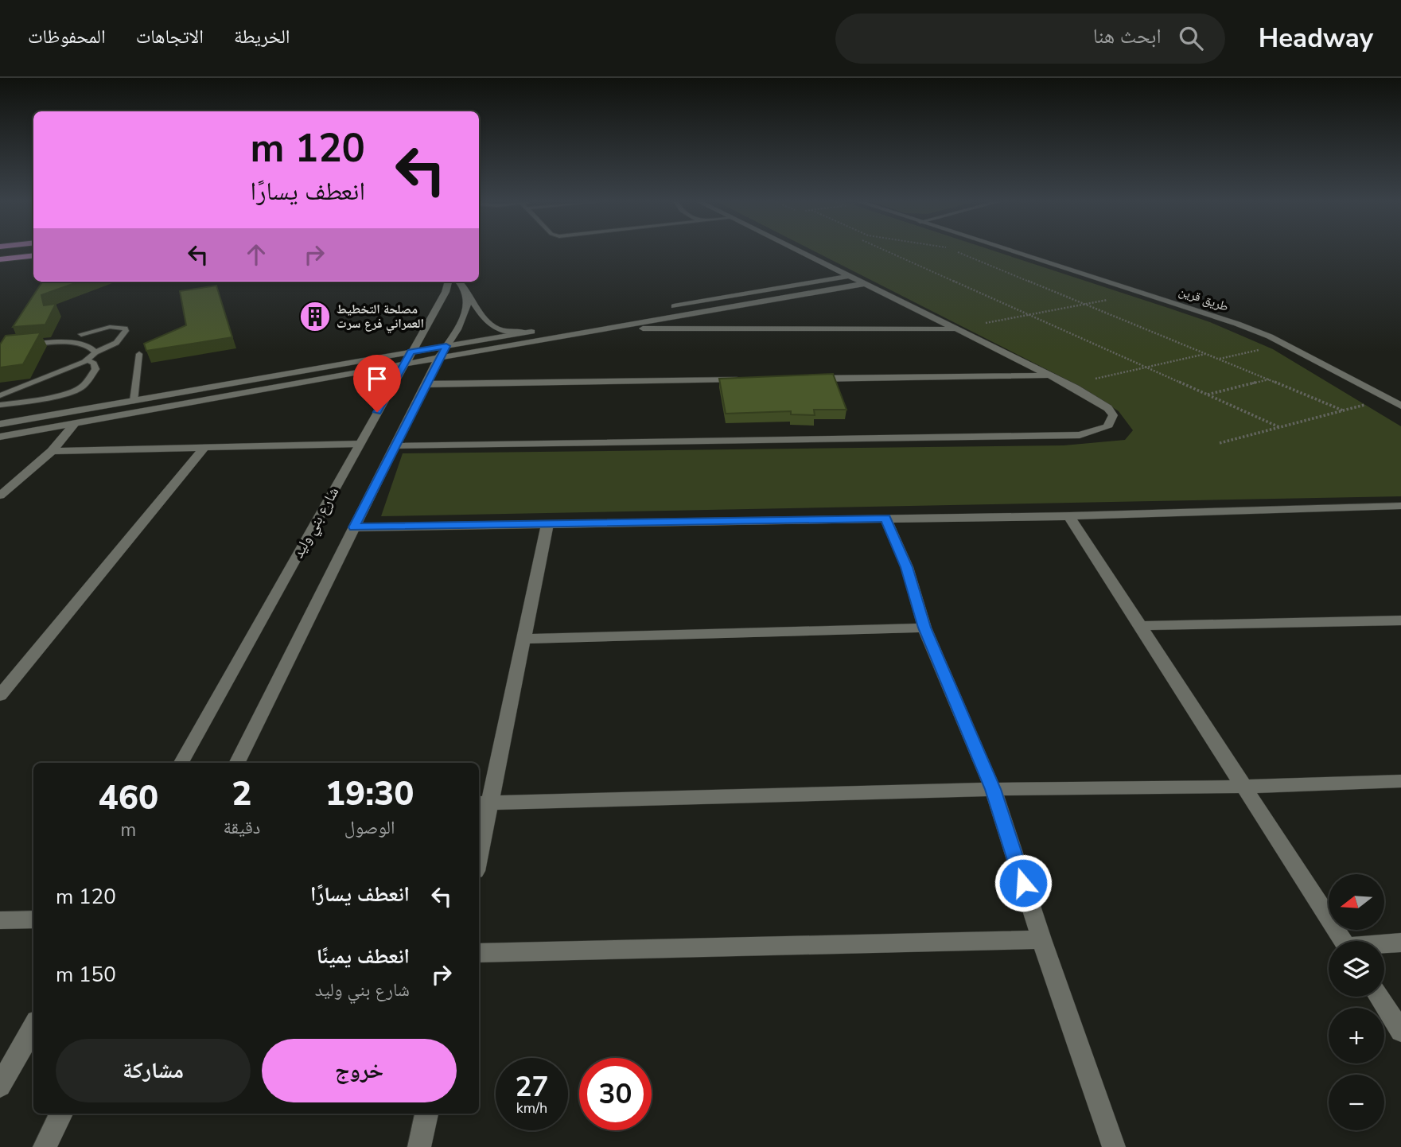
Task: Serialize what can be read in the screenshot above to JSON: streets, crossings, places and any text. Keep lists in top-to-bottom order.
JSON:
{
  "streets": {
    "street": ["طريق قرين", "شارع بني وليد"]
  },
  "places": {
    "building": ["مصلحة التخطيط العمراني فرع سرت"]
  },
  "north": "left",
  "page": {
    "header": "Headway",
    "search": "ابحث هنا",
    "nav": ["الخريطة", "الاتجاهات", "المحفوظات"],
    "turn": ["120 m", "انعطف يسارًا"],
    "eta": [
      "19:30",
      "الوصول",
      "2",
      "دقيقة",
      "460",
      "m"
    ],
    "list": [
      {
        "name": "انعطف يسارًا",
        "value": "120 m"
      },
      {
        "name": "انعطف يمينًا",
        "note": "شارع بني وليد",
        "value": "150 m"
      }
    ],
    "map_buttons": ["+", "−"],
    "buttons": ["خروج", "مشاركة"],
    "speed": "27 km/h",
    "limit": "30"
  }
}
